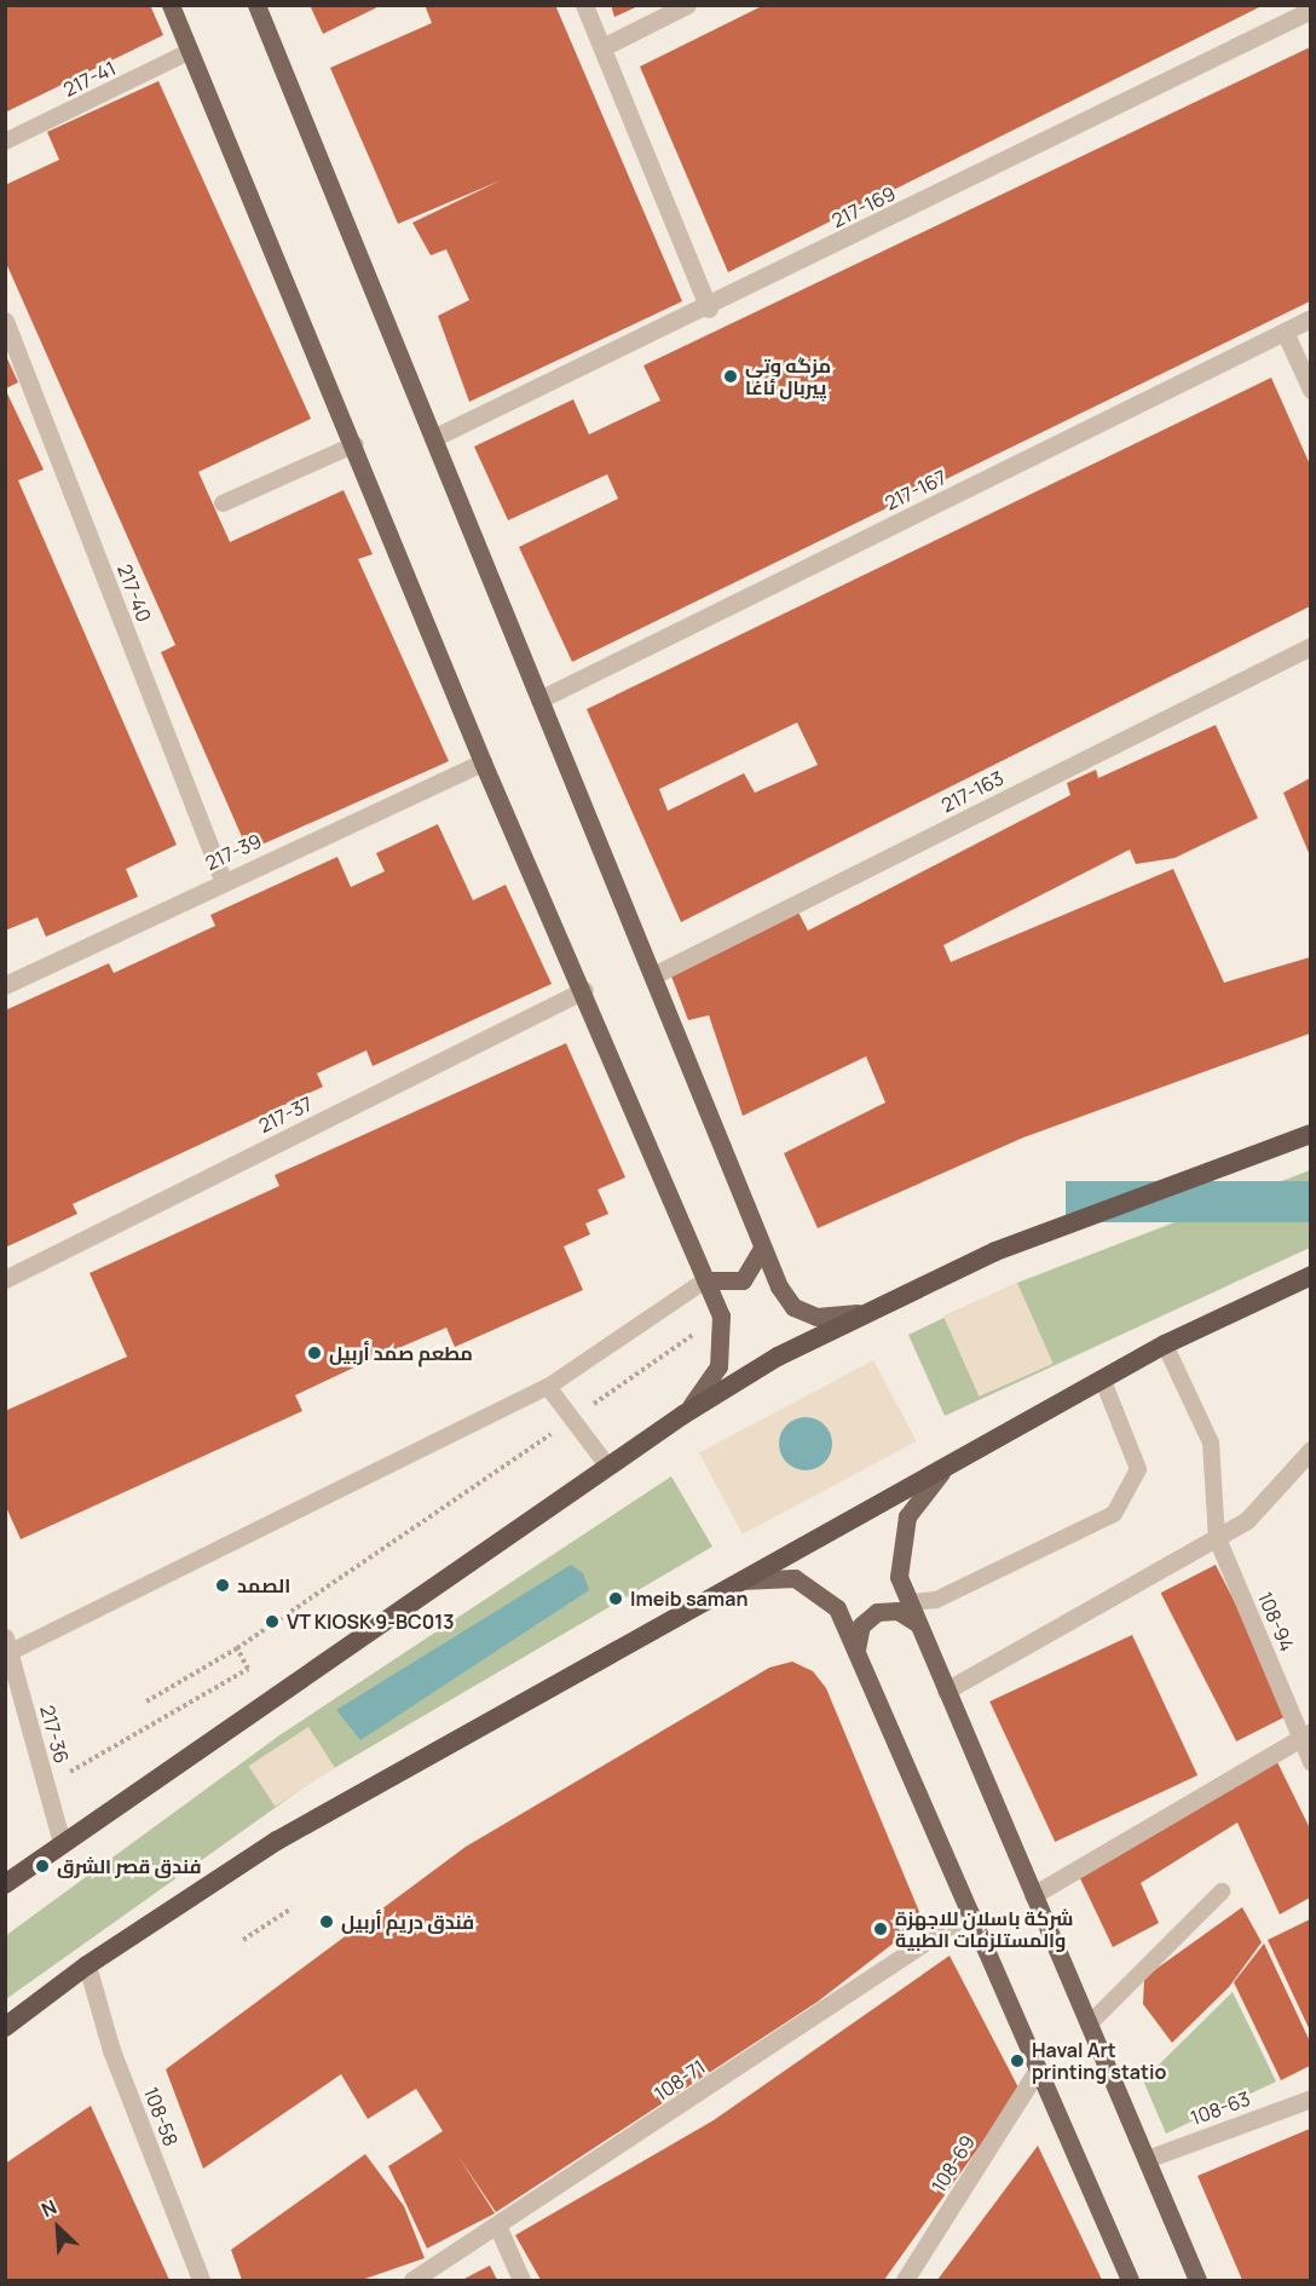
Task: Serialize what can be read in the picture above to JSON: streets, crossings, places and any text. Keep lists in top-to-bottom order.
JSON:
{
  "streets": {
    "street": [
      "217-169",
      "217-167",
      "217-40",
      "217-163",
      "217-39",
      "217-37",
      "108-94",
      "217-36",
      "108-71",
      "108-63",
      "108-58",
      "108-69"
    ],
    "lane": ["217-41"]
  },
  "crossings": [
    ["217-40", "217-39"]
  ],
  "places": [
    "مزگه وتى پيربال ئاغا",
    "مطعم صمد أربيل",
    "الصمد",
    "Imeib saman",
    "VT KIOSK 9-BC013",
    "فندق قصر الشرق",
    "فندق دريم أربيل",
    "شركة باسلان للاجهزة والمستلزمات الطبية",
    "Haval Art printing statio"
  ],
  "north": "top left"
}
